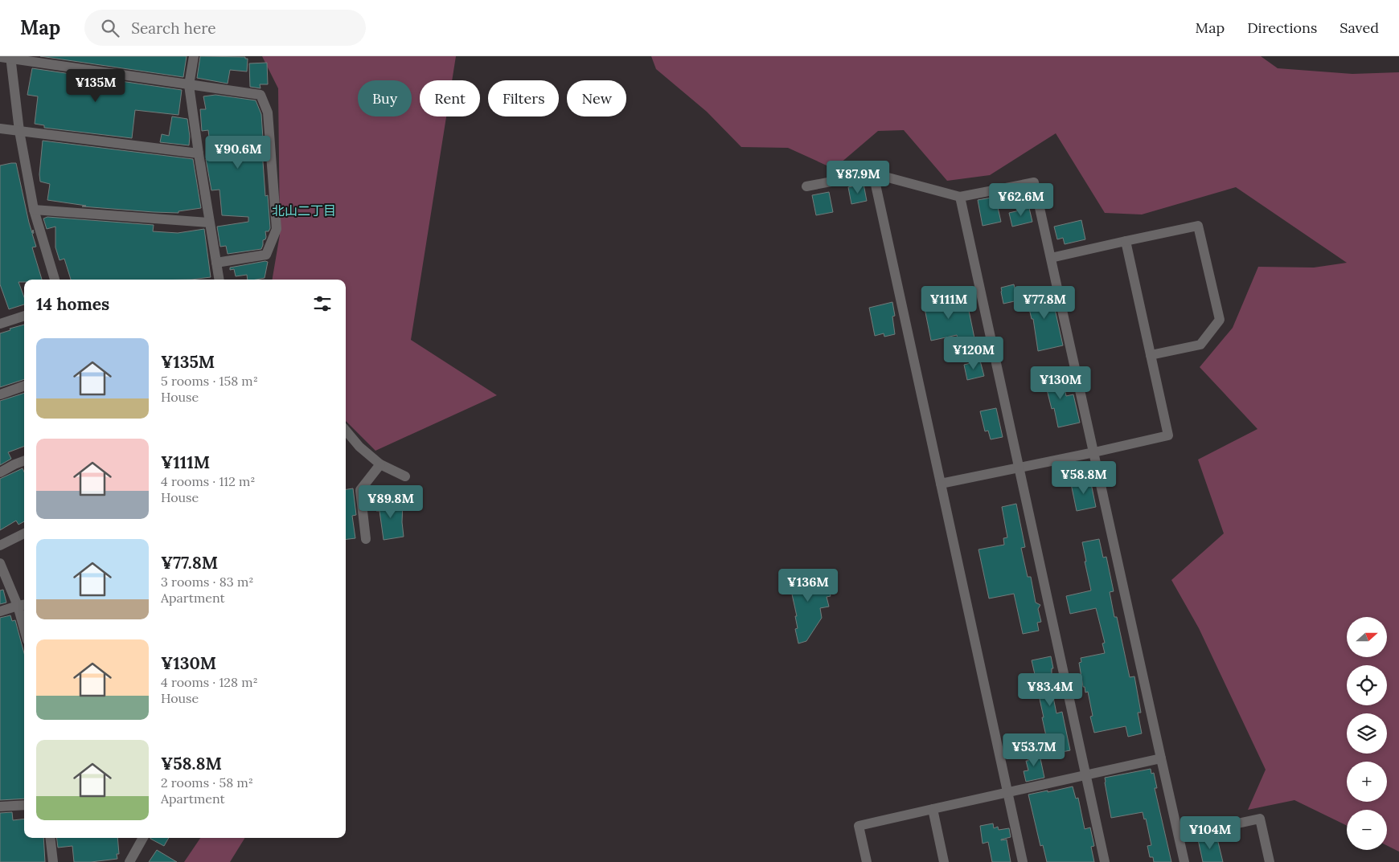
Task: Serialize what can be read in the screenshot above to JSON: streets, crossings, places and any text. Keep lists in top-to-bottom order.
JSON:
{
  "districts": ["北山二丁目"],
  "north": "right",
  "page": {
    "header": "Map",
    "search": "Search here",
    "nav": ["Map", "Directions", "Saved"],
    "price": [
      "¥135M",
      "¥90.6M",
      "¥87.9M",
      "¥62.6M",
      "¥111M",
      "¥77.8M",
      "¥120M",
      "¥130M",
      "¥58.8M",
      "¥89.8M",
      "¥136M",
      "¥83.4M",
      "¥53.7M",
      "¥104M"
    ],
    "chip": [
      "Buy",
      "Rent",
      "Filters",
      "New"
    ],
    "heading": "14 homes",
    "list": [
      {
        "name": "¥135M",
        "note": "5 rooms · 158 m² · House"
      },
      {
        "name": "¥111M",
        "note": "4 rooms · 112 m² · House"
      },
      {
        "name": "¥77.8M",
        "note": "3 rooms · 83 m² · Apartment"
      },
      {
        "name": "¥130M",
        "note": "4 rooms · 128 m² · House"
      },
      {
        "name": "¥58.8M",
        "note": "2 rooms · 58 m² · Apartment"
      }
    ],
    "map_buttons": ["+", "−"]
  }
}
